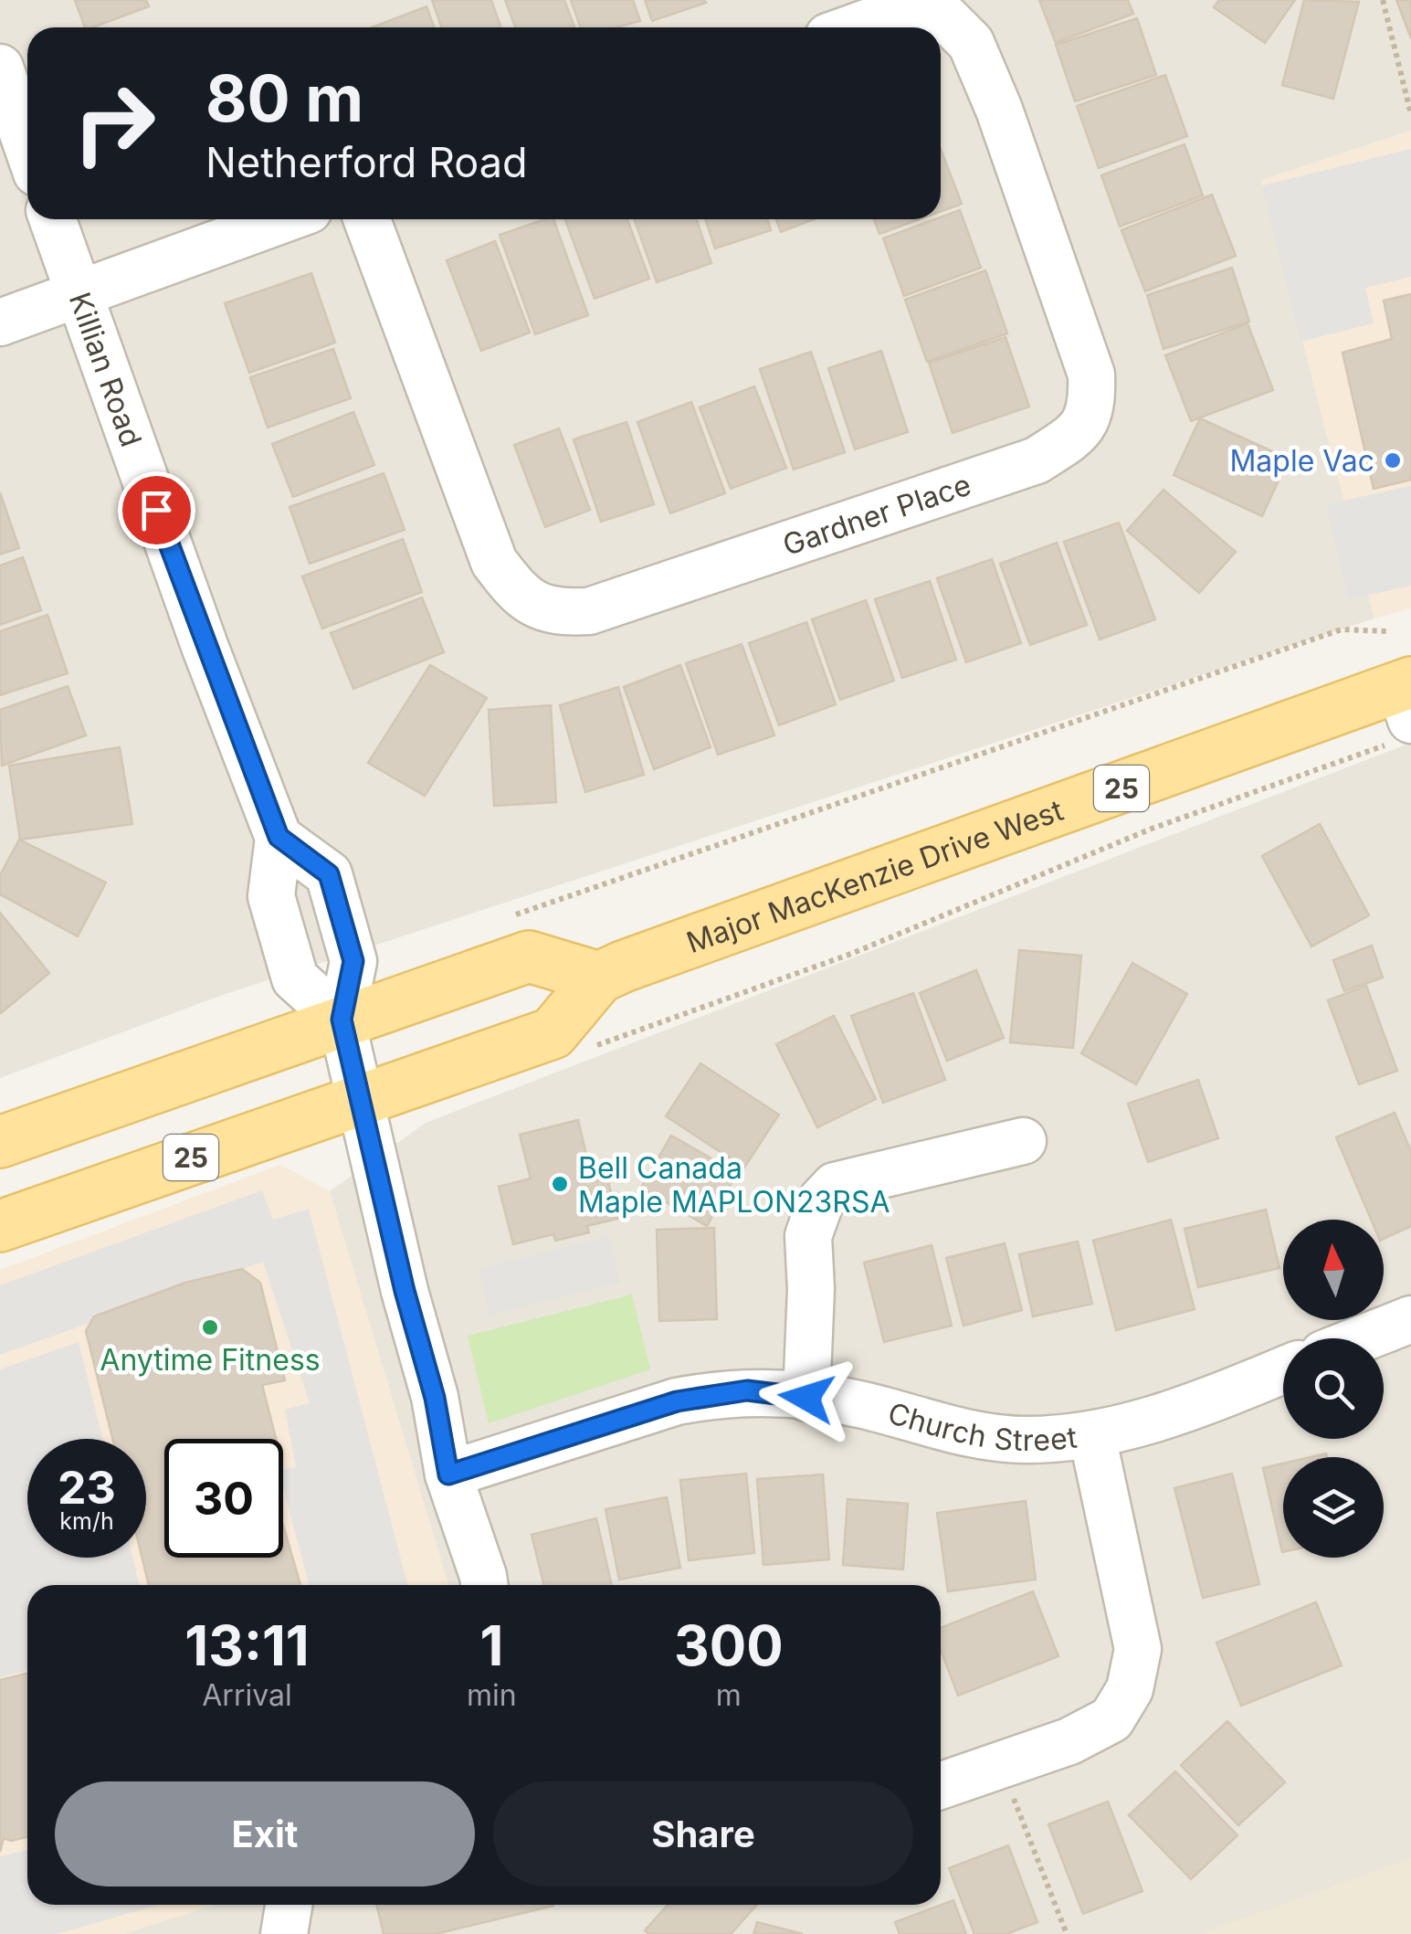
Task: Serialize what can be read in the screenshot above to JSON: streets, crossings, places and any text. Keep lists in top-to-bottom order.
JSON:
{
  "streets": {
    "main road": ["25", "Major MacKenzie Drive West"],
    "street": ["Killian Road", "Gardner Place", "Church Street"]
  },
  "crossings": [
    ["25", "Major MacKenzie Drive West"]
  ],
  "places": ["Maple Vac", "Bell Canada Maple MAPLON23RSA", "Anytime Fitness"],
  "north": "top",
  "page": {
    "turn": ["80 m", "Netherford Road"],
    "speed": "23 km/h",
    "limit": "30",
    "eta": [
      "13:11",
      "Arrival",
      "1",
      "min",
      "300",
      "m"
    ],
    "buttons": ["Exit", "Share"]
  }
}
